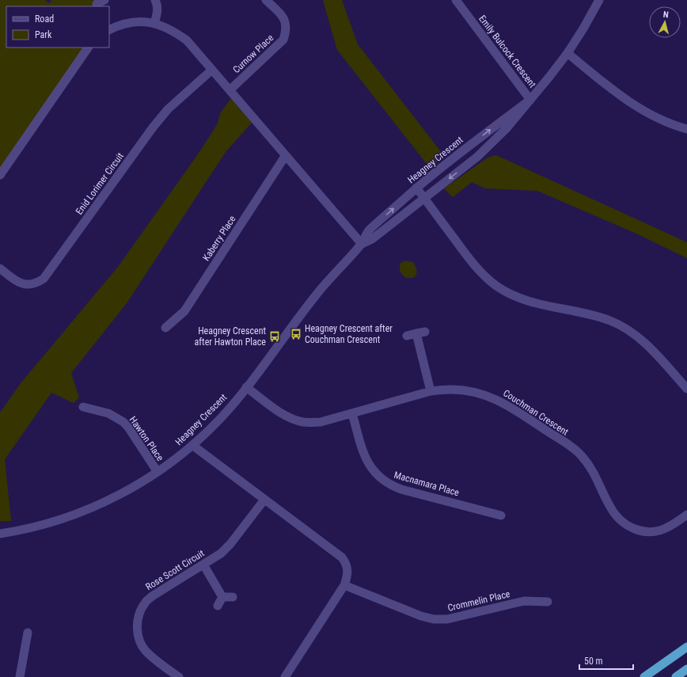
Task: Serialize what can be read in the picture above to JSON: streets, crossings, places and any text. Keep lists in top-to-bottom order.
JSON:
{
  "streets": {
    "street": [
      "Emily Bulcock Crescent",
      "Curnow Place",
      "Heagney Crescent",
      "Enid Lorimer Circuit",
      "Kaberry Place",
      "Couchman Crescent",
      "Hawton Place",
      "Macnamara Place",
      "Rose Scott Circuit",
      "Crommelin Place"
    ]
  },
  "crossings": [
    ["Emily Bulcock Crescent", "Heagney Crescent"],
    ["Heagney Crescent", "Couchman Crescent"],
    ["Heagney Crescent", "Hawton Place"],
    ["Couchman Crescent", "Macnamara Place"]
  ],
  "places": {
    "bus stop": ["Heagney Crescent after Couchman Crescent", "Heagney Crescent after Hawton Place"]
  },
  "legend": ["Road", "Park"],
  "scale_bar": "50 m",
  "north": "top"
}
